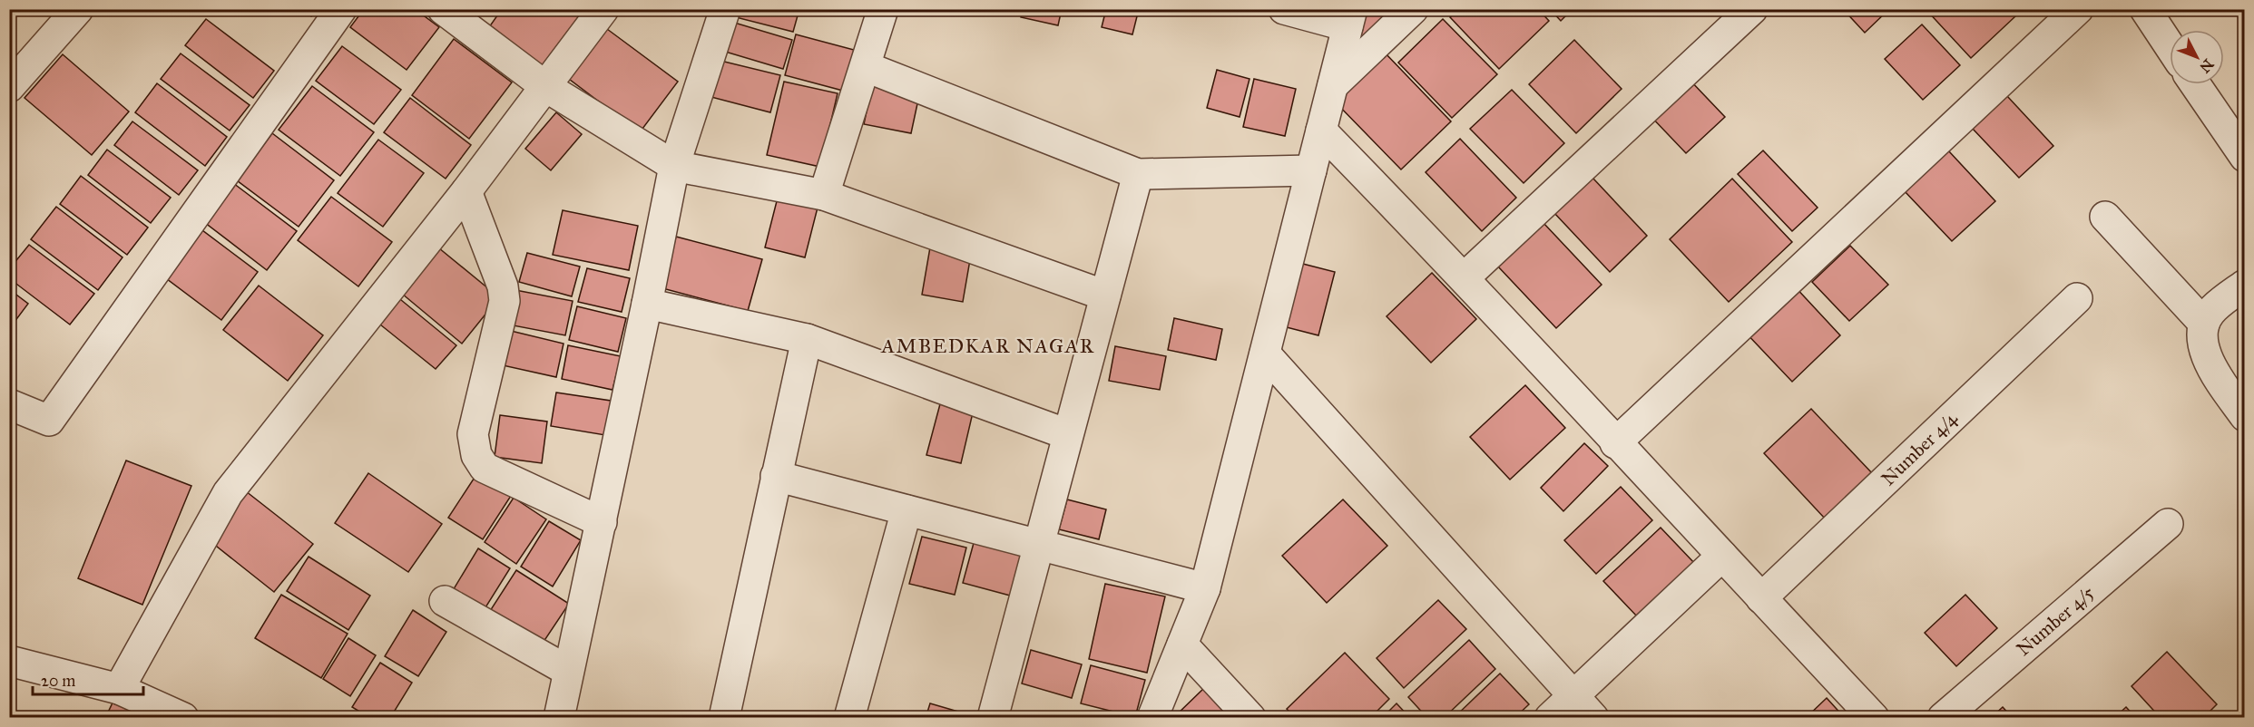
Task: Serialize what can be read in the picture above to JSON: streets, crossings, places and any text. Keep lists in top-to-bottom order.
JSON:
{
  "streets": {
    "street": ["Number 4/4", "Number 4/5"]
  },
  "districts": ["AMBEDKAR NAGAR"],
  "scale_bar": "20 m",
  "north": "bottom right"
}
